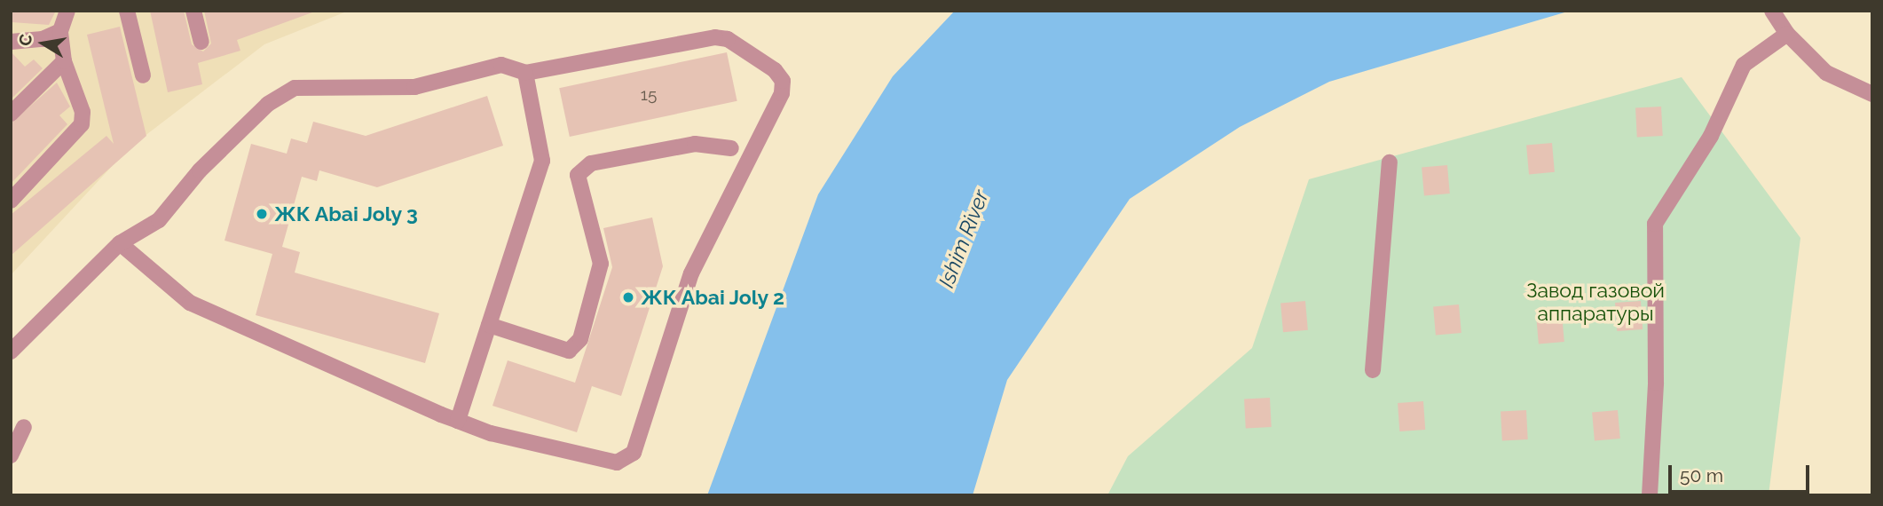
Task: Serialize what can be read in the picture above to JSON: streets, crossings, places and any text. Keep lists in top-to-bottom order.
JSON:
{
  "water": ["Ishim River"],
  "parks": ["Завод газовой аппаратуры"],
  "places": ["ЖК Abai Joly 3", "ЖК Abai Joly 2"],
  "house_numbers": ["15"],
  "scale_bar": "50 m",
  "north": "left"
}
